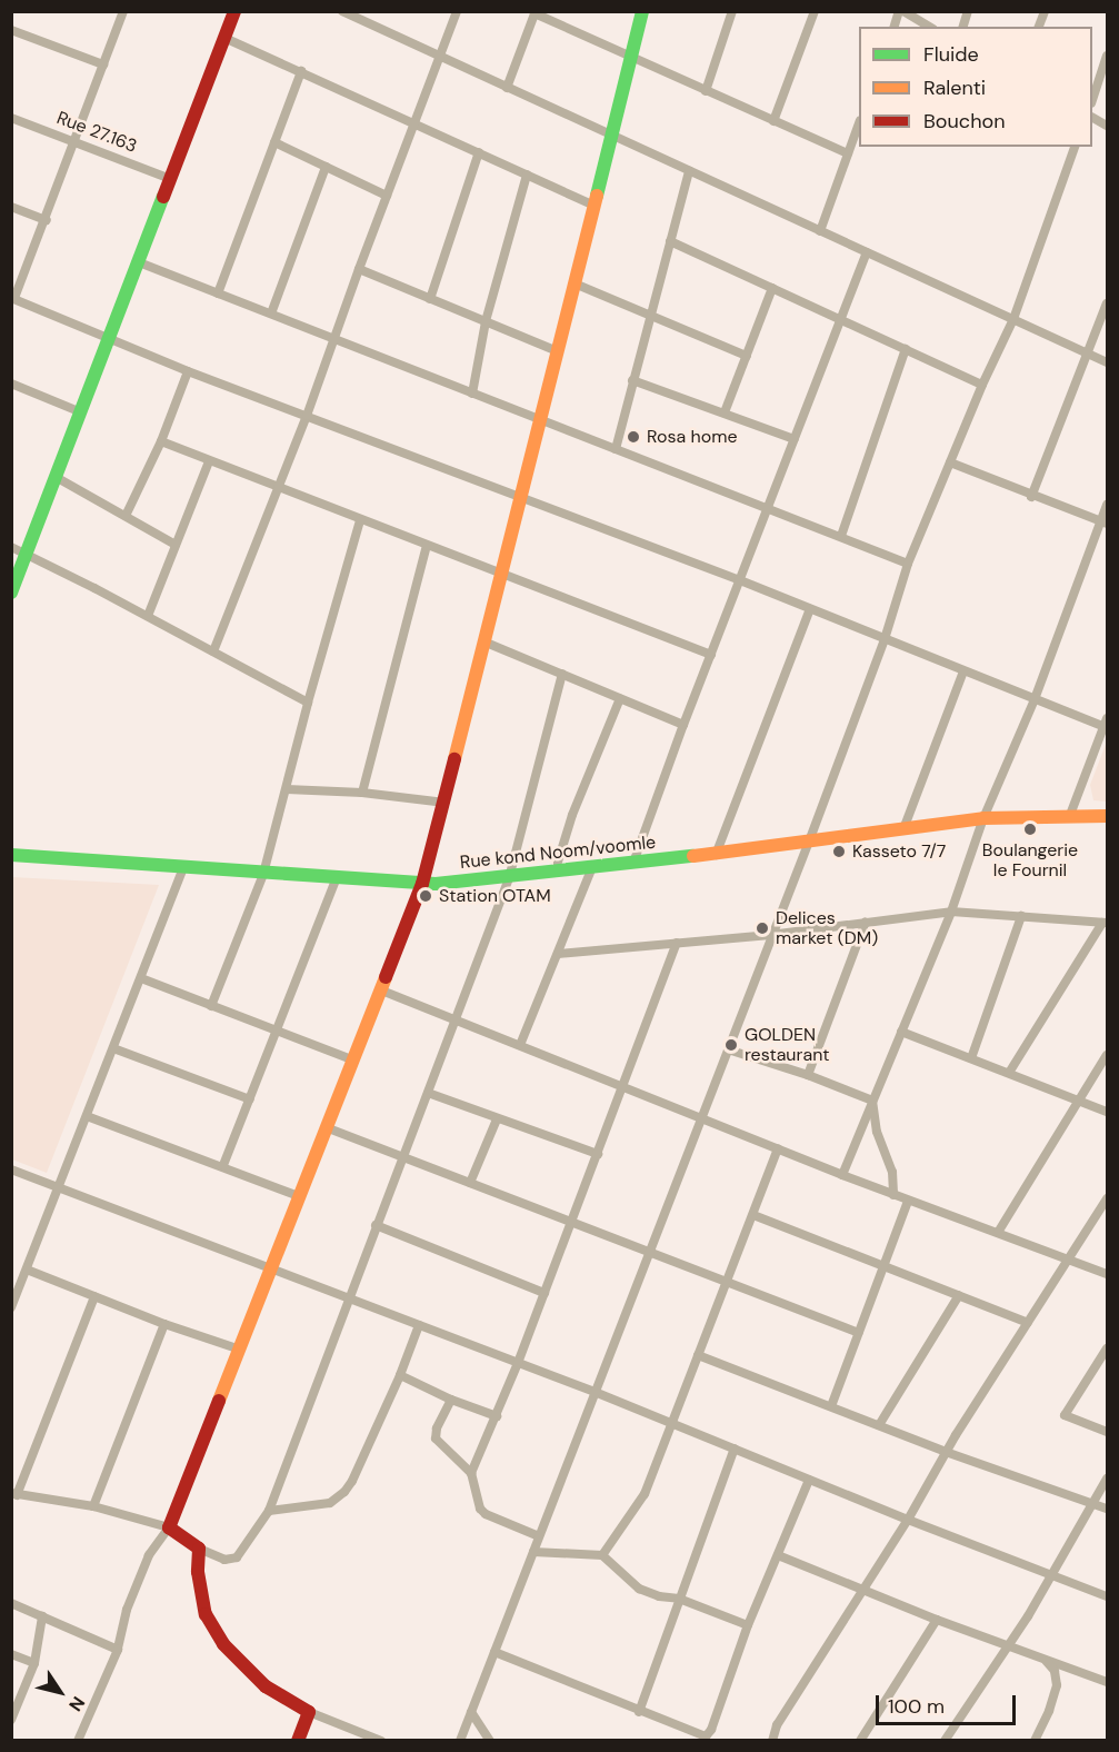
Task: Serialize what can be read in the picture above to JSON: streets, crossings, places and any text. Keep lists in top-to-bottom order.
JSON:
{
  "streets": {
    "street": ["Rue 27.163", "Rue kond Noom/voomle"]
  },
  "places": [
    "Rosa home",
    "Boulangerie le Fournil",
    "Kasseto 7/7",
    "Station OTAM",
    "Delices market (DM)",
    "GOLDEN restaurant"
  ],
  "legend": ["Fluide", "Ralenti", "Bouchon"],
  "scale_bar": "100 m",
  "north": "bottom right"
}
